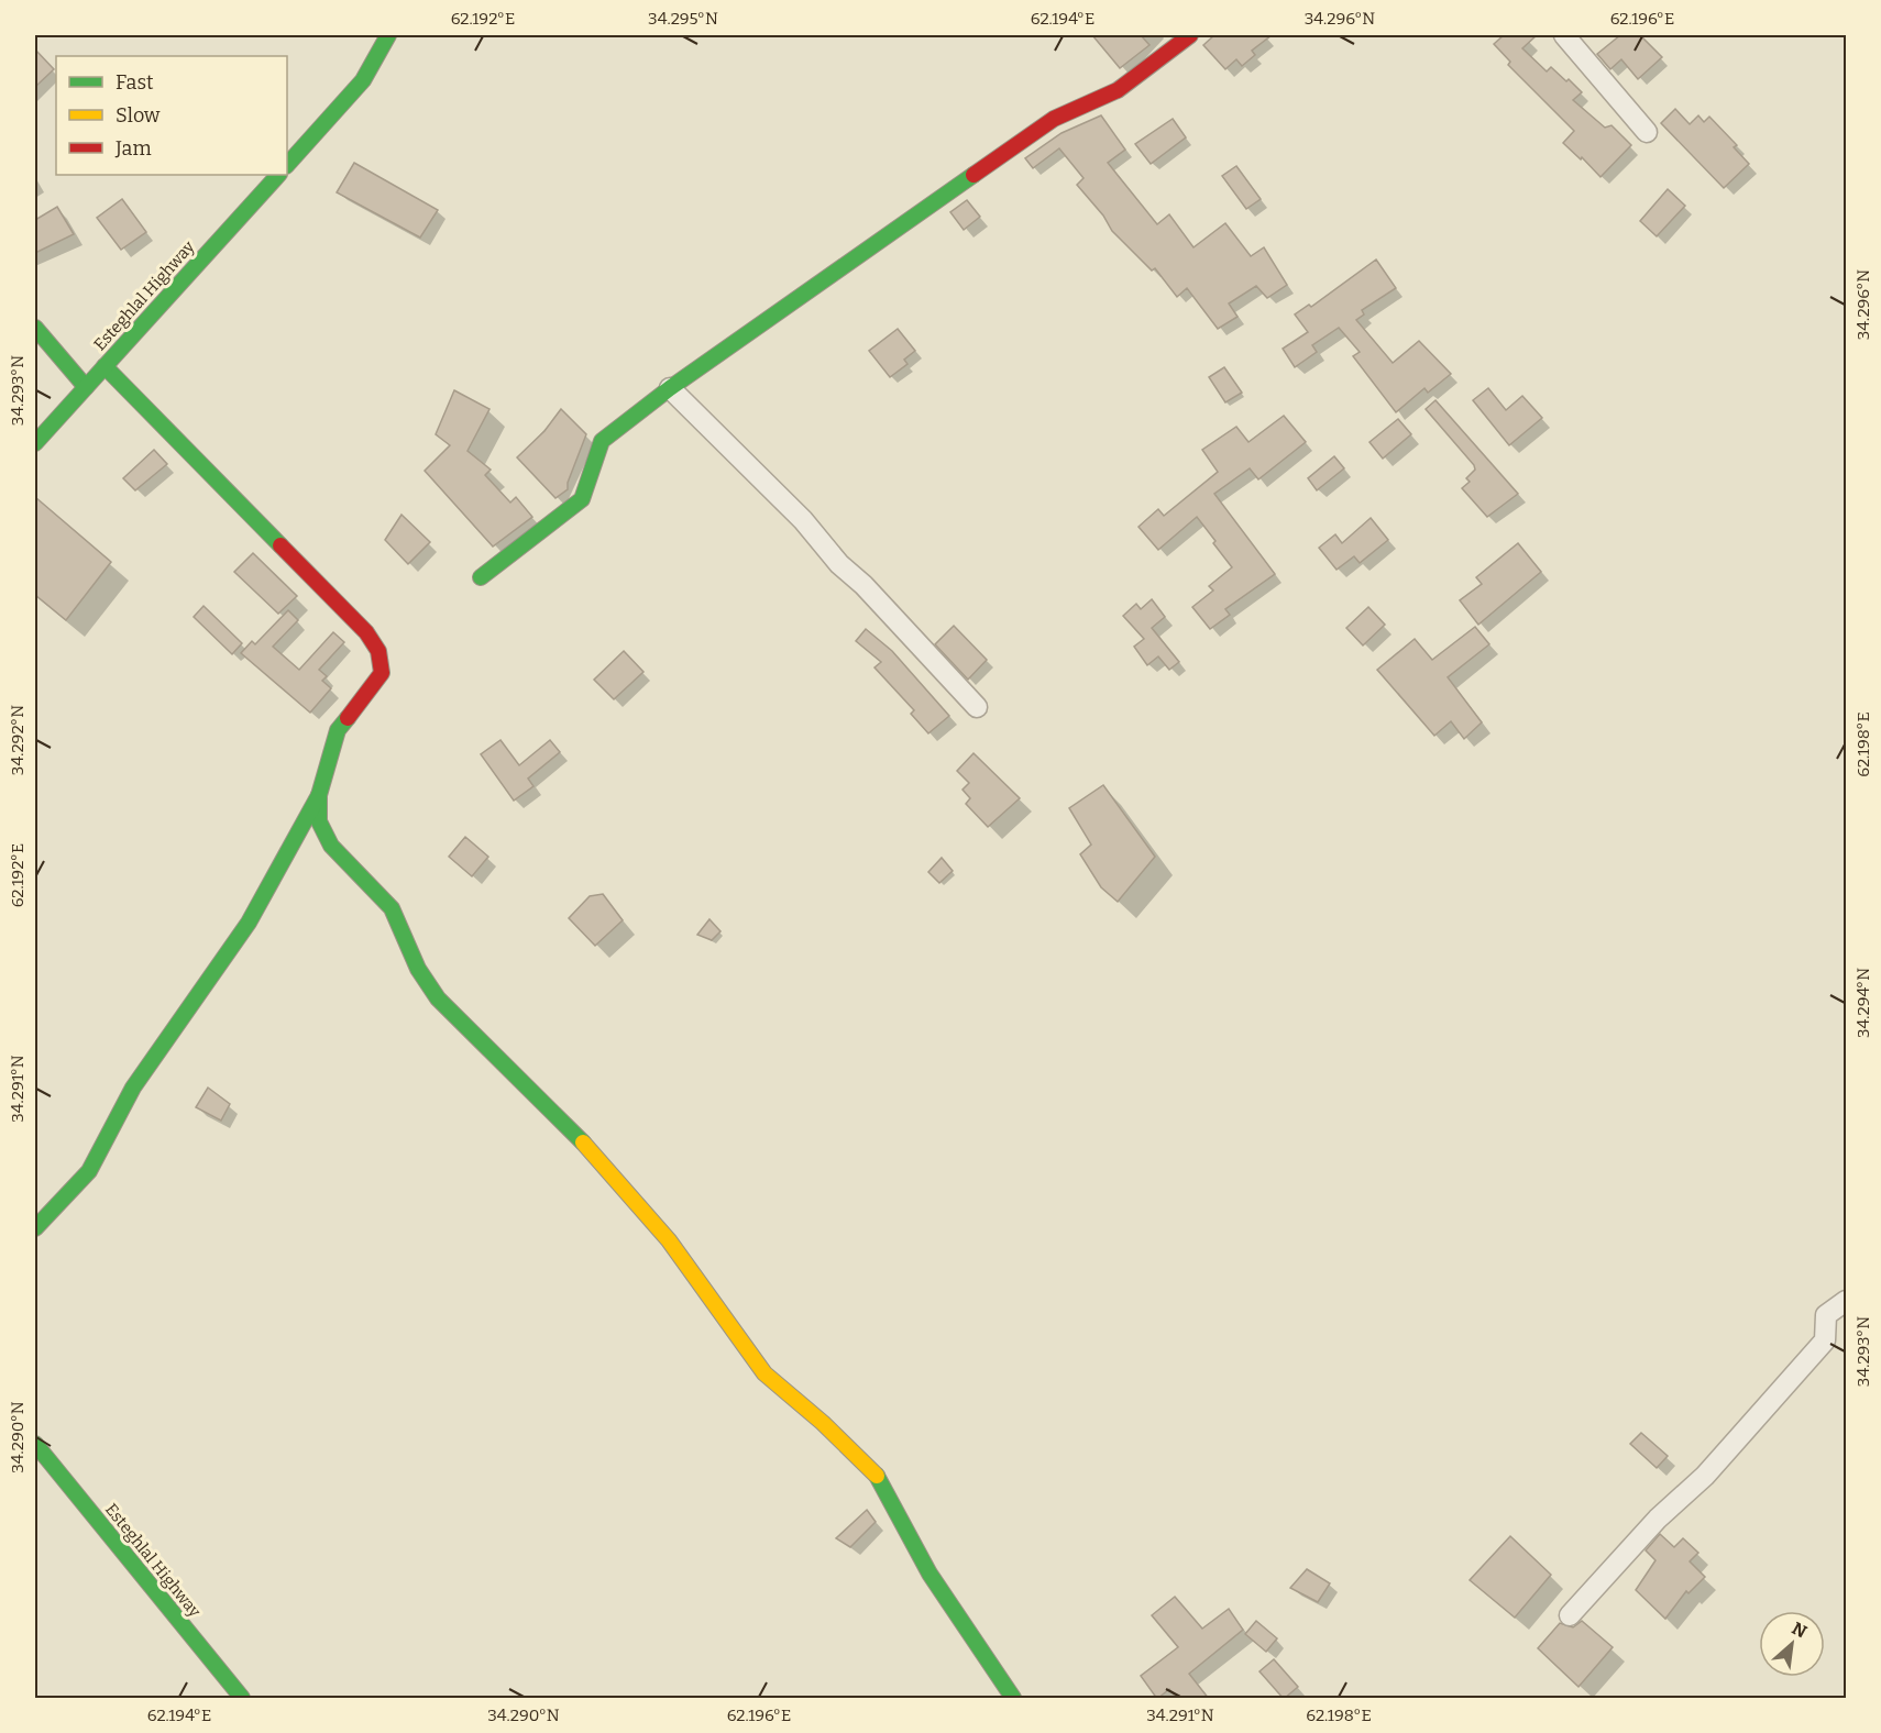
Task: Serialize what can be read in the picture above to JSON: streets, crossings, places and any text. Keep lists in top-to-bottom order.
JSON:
{
  "streets": {
    "main road": ["Esteghlal Highway"]
  },
  "legend": ["Fast", "Slow", "Jam"],
  "north": "top right",
  "coordinates": [
    "62.192°E",
    "34.295°N",
    "62.194°E",
    "34.296°N",
    "62.196°E",
    "34.293°N",
    "34.292°N",
    "62.198°E",
    "34.294°N",
    "34.291°N",
    "34.290°N"
  ]
}
